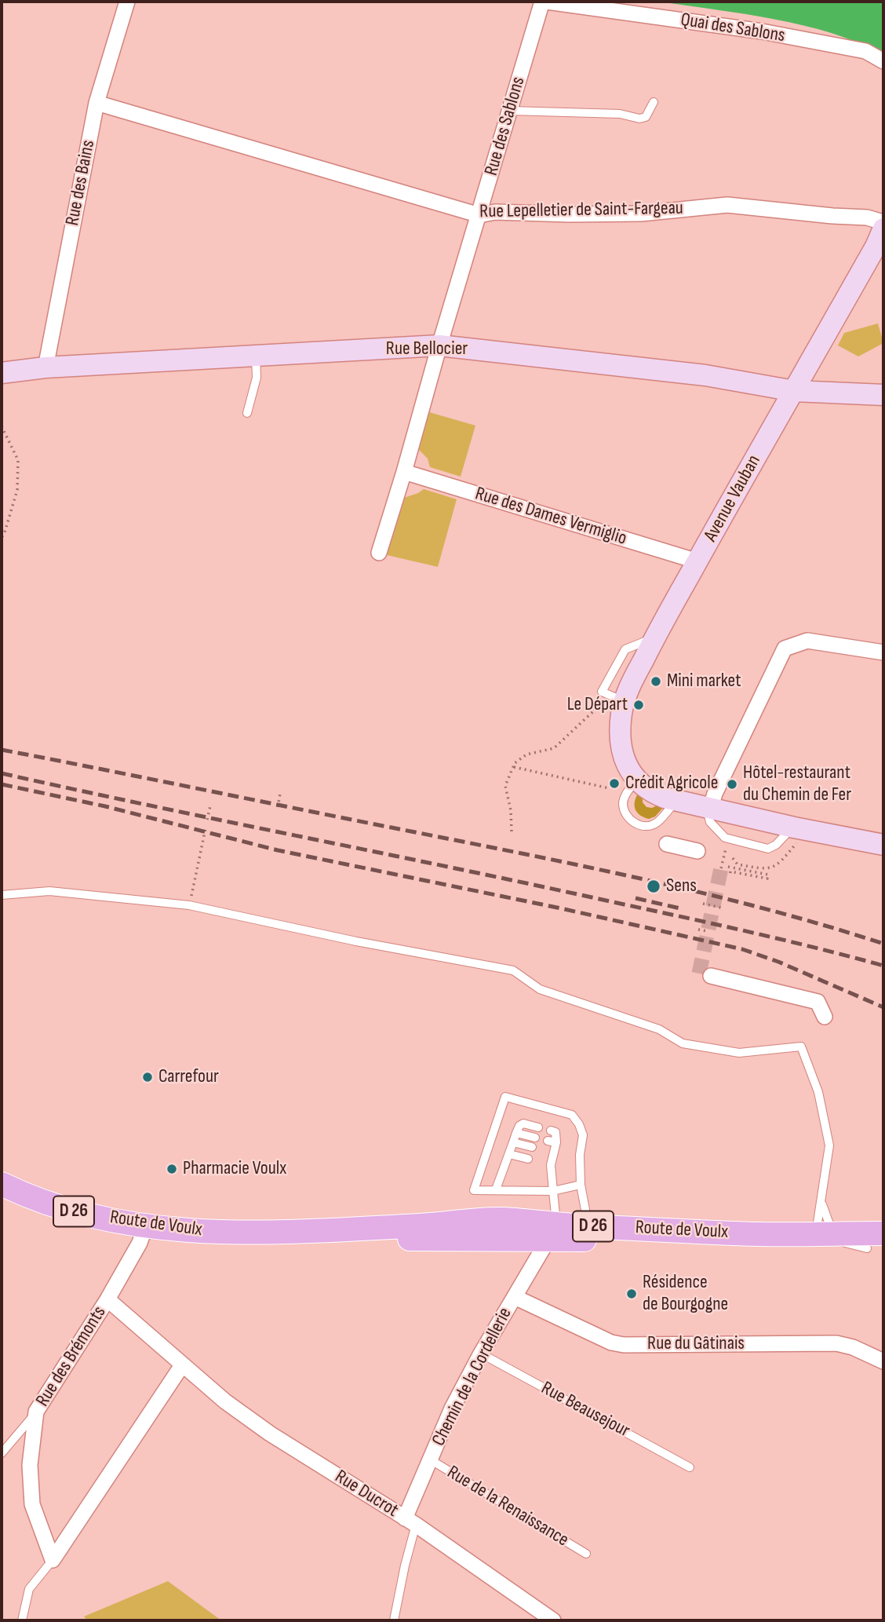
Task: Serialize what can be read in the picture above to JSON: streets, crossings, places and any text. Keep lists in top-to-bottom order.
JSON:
{
  "streets": {
    "main road": ["D 26", "Route de Voulx"],
    "street": [
      "Quai des Sablons",
      "Rue des Sablons",
      "Rue des Bains",
      "Rue Lepelletier de Saint-Fargeau",
      "Rue Bellocier",
      "Avenue Vauban",
      "Rue des Dames Vermiglio",
      "Rue du Gâtinais",
      "Rue des Brémonts",
      "Chemin de la Cordellerie",
      "Rue Ducrot"
    ],
    "lane": ["Rue Beausejour", "Rue de la Renaissance"]
  },
  "crossings": [
    ["Rue des Sablons", "Rue Lepelletier de Saint-Fargeau"],
    ["Rue des Sablons", "Rue Bellocier"],
    ["Rue des Bains", "Rue Lepelletier de Saint-Fargeau"],
    ["Rue des Bains", "Rue Bellocier"],
    ["Rue Lepelletier de Saint-Fargeau", "Avenue Vauban"],
    ["Rue Bellocier", "Avenue Vauban"],
    ["Avenue Vauban", "Rue des Dames Vermiglio"],
    ["Route de Voulx", "Rue des Brémonts"],
    ["Route de Voulx", "Chemin de la Cordellerie"],
    ["Rue du Gâtinais", "Chemin de la Cordellerie"],
    ["Rue des Brémonts", "Rue Ducrot"],
    ["Chemin de la Cordellerie", "Rue Beausejour"],
    ["Chemin de la Cordellerie", "Rue Ducrot"],
    ["Chemin de la Cordellerie", "Rue de la Renaissance"]
  ],
  "places": [
    "Mini market",
    "Le Départ",
    "Crédit Agricole",
    "Hôtel-restaurant du Chemin de Fer",
    "Sens",
    "Carrefour",
    "Pharmacie Voulx",
    "Résidence de Bourgogne"
  ]
}
